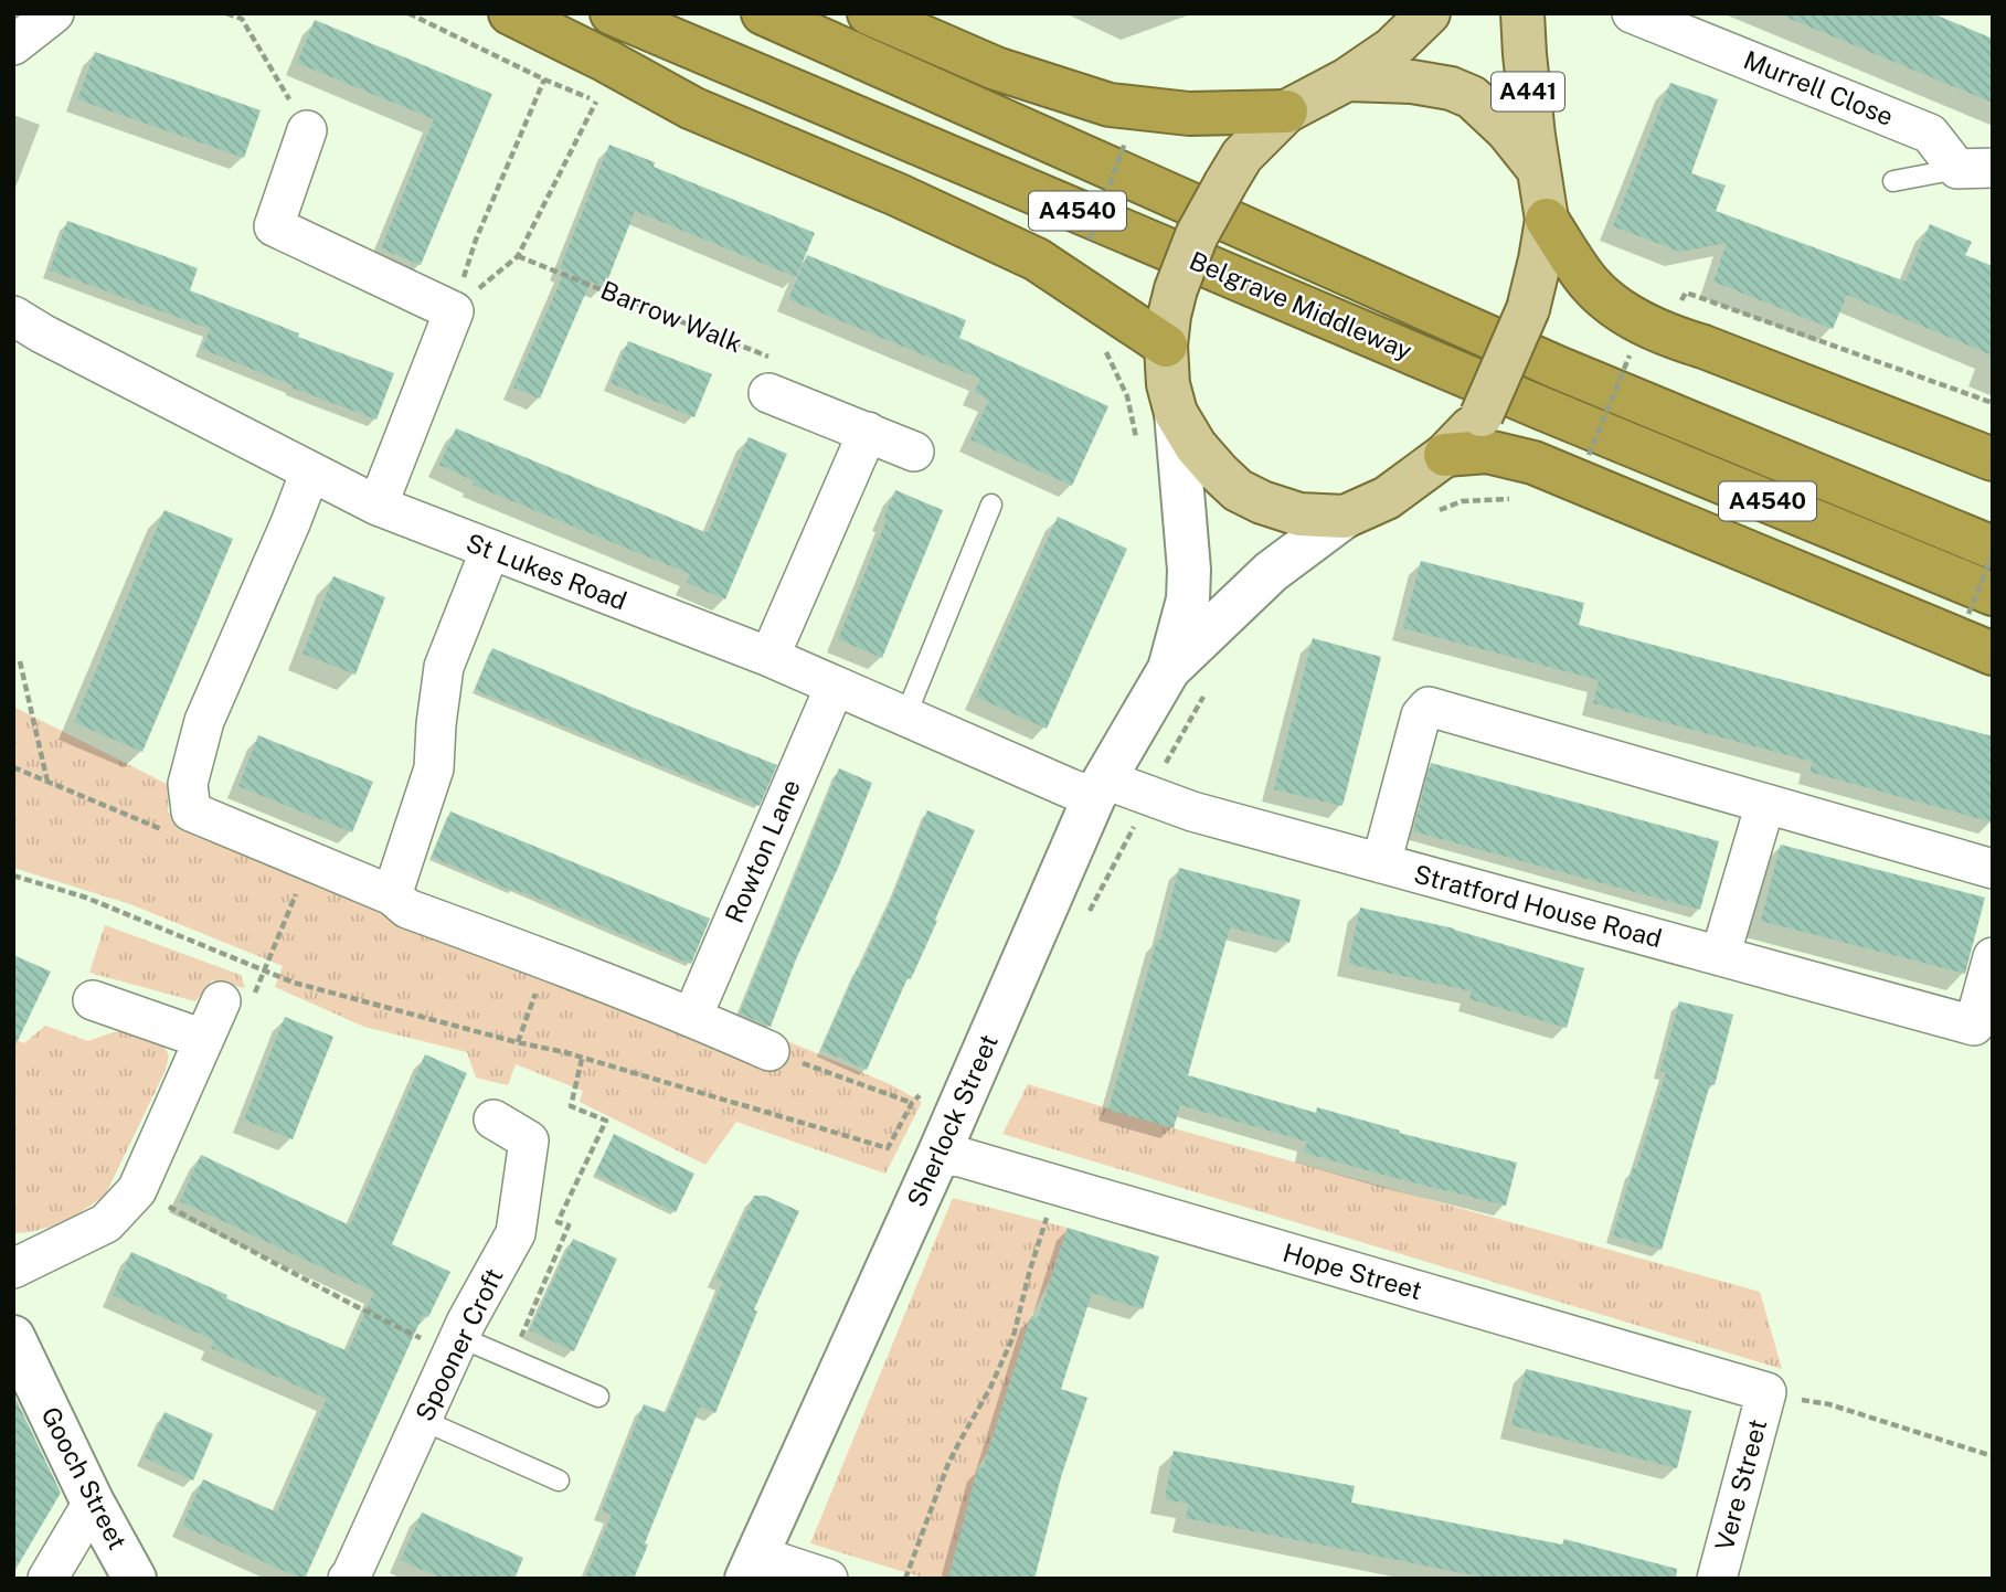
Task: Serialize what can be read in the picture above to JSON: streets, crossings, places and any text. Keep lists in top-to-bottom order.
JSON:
{
  "streets": {
    "highway": ["A4540", "Belgrave Middleway"],
    "main road": ["A441"],
    "street": [
      "Murrell Close",
      "St Lukes Road",
      "Rowton Lane",
      "Stratford House Road",
      "Sherlock Street",
      "Hope Street",
      "Spooner Croft",
      "Gooch Street",
      "Vere Street"
    ],
    "path": ["Barrow Walk"]
  },
  "crossings": [
    ["St Lukes Road", "Rowton Lane"],
    ["St Lukes Road", "Stratford House Road"],
    ["St Lukes Road", "Sherlock Street"],
    ["Stratford House Road", "Sherlock Street"],
    ["Sherlock Street", "Hope Street"],
    ["Hope Street", "Vere Street"]
  ]
}
